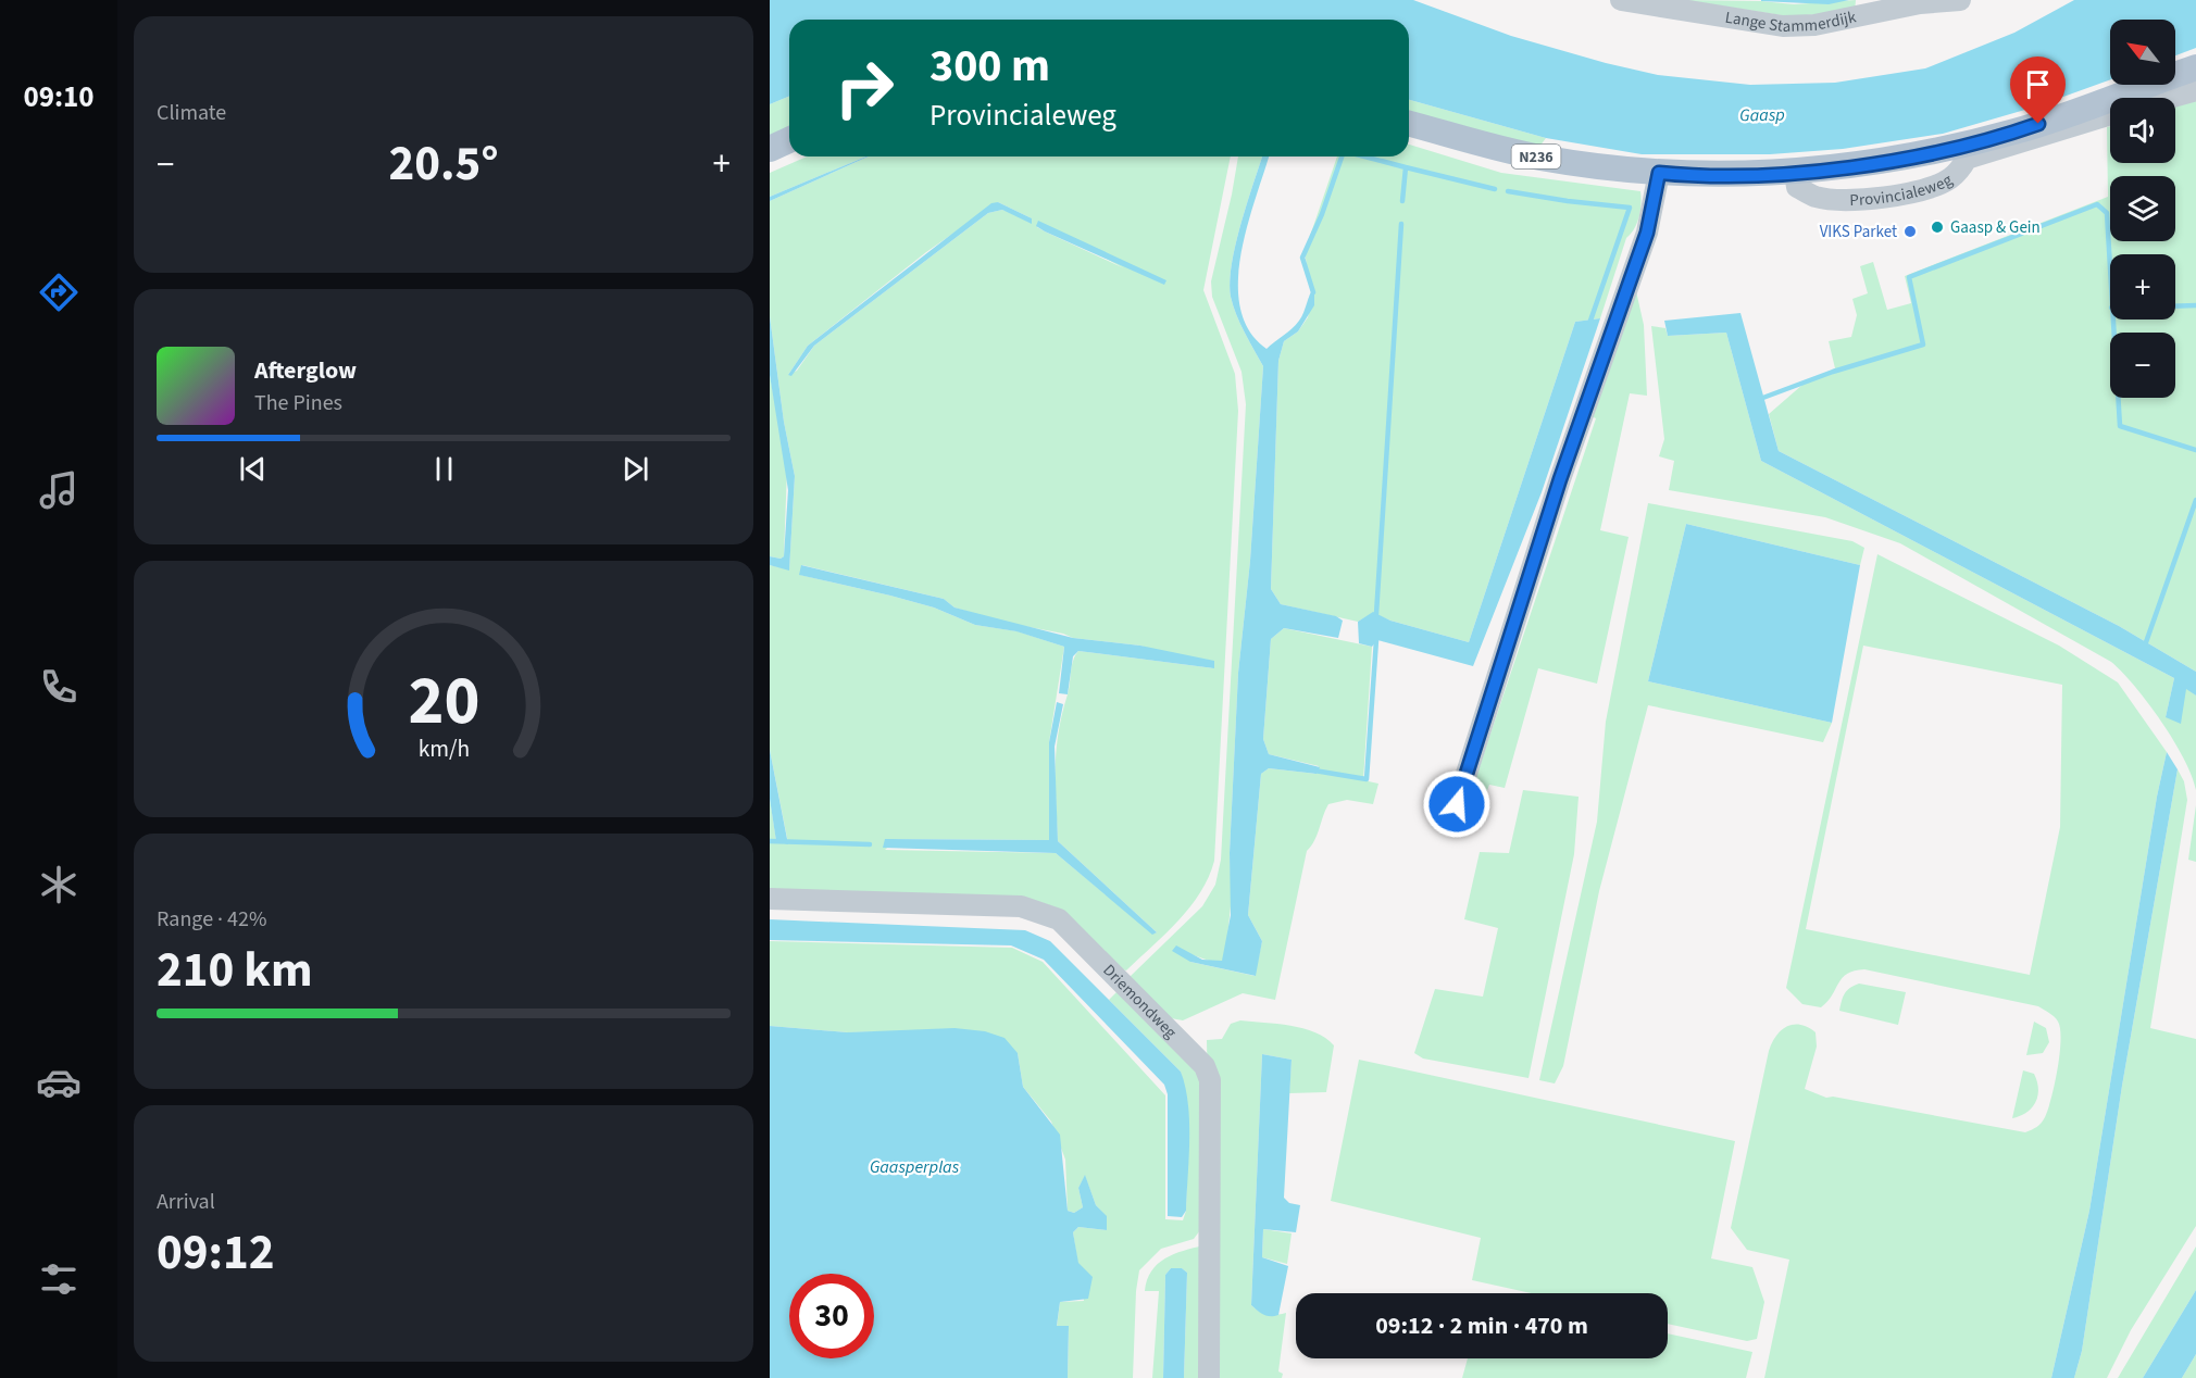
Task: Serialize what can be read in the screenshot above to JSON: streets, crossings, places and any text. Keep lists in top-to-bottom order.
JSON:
{
  "streets": {
    "main road": ["N236", "Provincialeweg"],
    "street": ["Lange Stammerdijk", "Driemondweg"]
  },
  "water": ["Gaasp", "Gaasperplas"],
  "places": ["Gaasp & Gein", "VIKS Parket"],
  "north": "top left",
  "page": {
    "tabs": "09:10",
    "tile": [
      "Climate",
      ["Range · 42%", "210 km"],
      ["Arrival", "09:12"]
    ],
    "map_buttons": ["+", "−"],
    "turn": ["300 m", "Provincialeweg"],
    "heat": ["−", "20.5°", "+"],
    "song": ["Afterglow", "The Pines"],
    "limit": "30",
    "trip": "09:12 · 2 min · 470 m",
    "gauge": ["20", "km/h"]
  }
}
